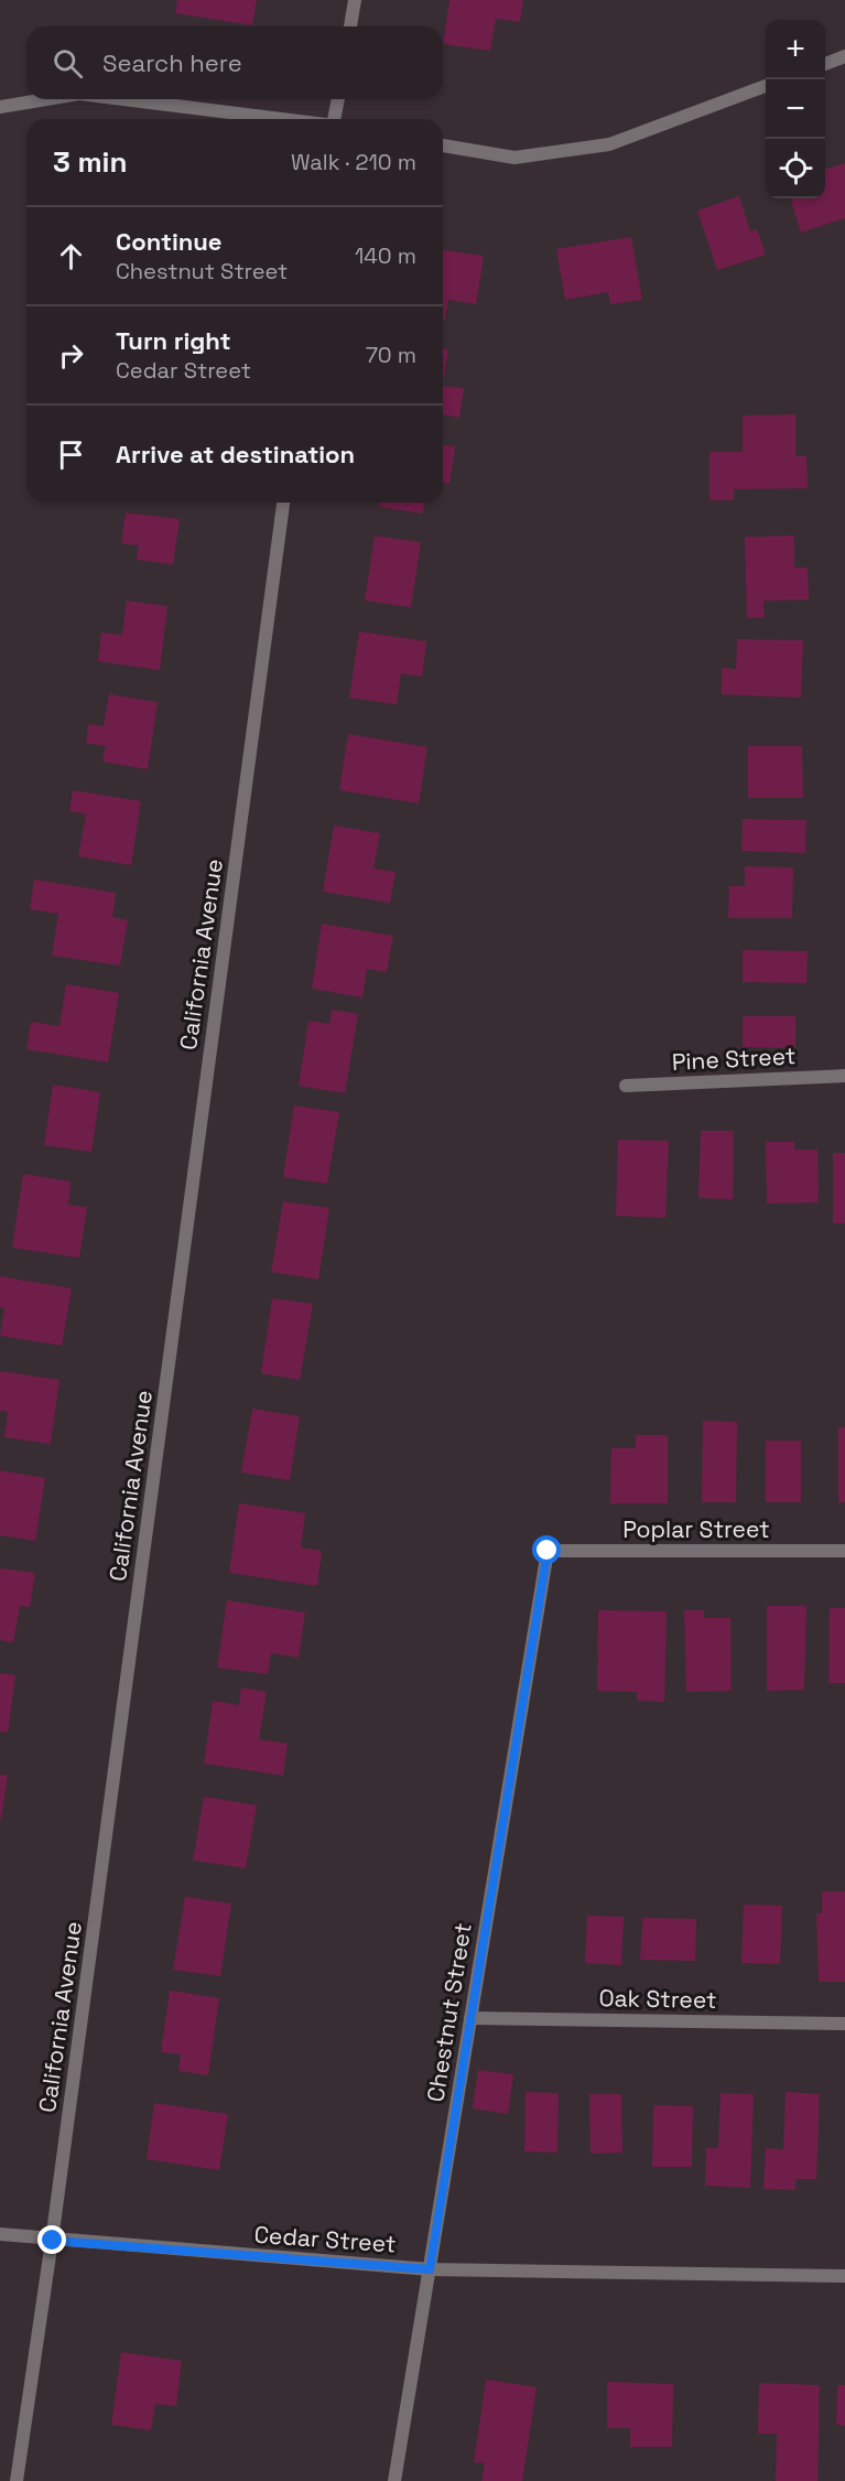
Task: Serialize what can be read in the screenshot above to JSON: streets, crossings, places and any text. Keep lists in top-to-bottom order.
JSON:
{
  "streets": {
    "street": [
      "California Avenue",
      "Pine Street",
      "Poplar Street",
      "Oak Street",
      "Chestnut Street",
      "Cedar Street"
    ]
  },
  "crossings": [
    ["California Avenue", "Cedar Street"],
    ["Poplar Street", "Chestnut Street"],
    ["Oak Street", "Chestnut Street"],
    ["Chestnut Street", "Cedar Street"]
  ],
  "page": {
    "map_buttons": ["+", "−"],
    "search": "Search here",
    "heading": ["3 min", "Walk · 210 m"],
    "list": [
      ["Continue", "Chestnut Street", "140 m"],
      ["Turn right", "Cedar Street", "70 m"],
      "Arrive at destination"
    ]
  }
}
